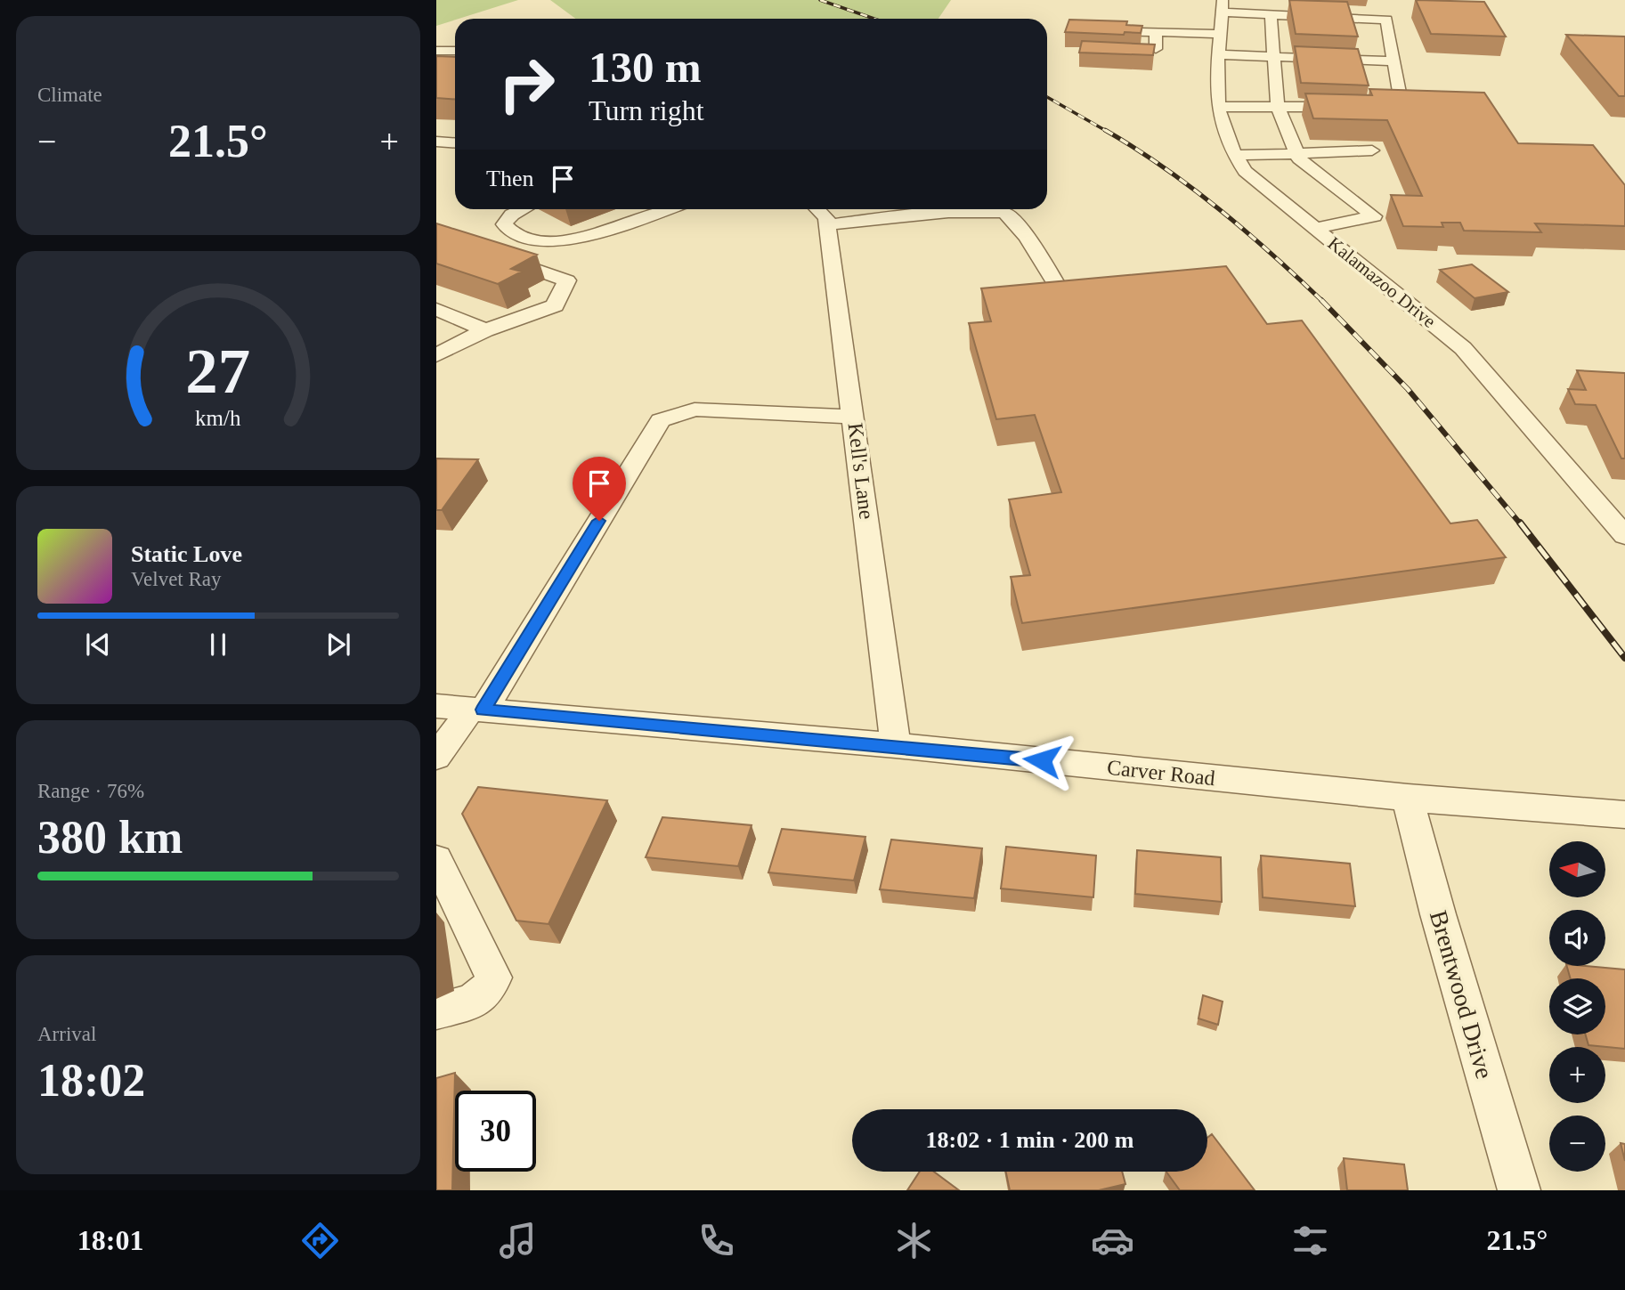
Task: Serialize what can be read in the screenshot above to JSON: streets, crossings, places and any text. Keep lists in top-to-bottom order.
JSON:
{
  "streets": {
    "street": [
      "Kalamazoo Drive",
      "Kell's Lane",
      "Carver Road",
      "Brentwood Drive"
    ]
  },
  "crossings": [
    ["Kell's Lane", "Carver Road"],
    ["Carver Road", "Brentwood Drive"]
  ],
  "north": "left",
  "page": {
    "tile": [
      "Climate",
      ["Range · 76%", "380 km"],
      ["Arrival", "18:02"]
    ],
    "turn": ["130 m", "Turn right"],
    "heat": ["−", "21.5°", "+"],
    "then": "Then",
    "song": ["Static Love", "Velvet Ray"],
    "map_buttons": ["+", "−"],
    "limit": "30",
    "trip": "18:02 · 1 min · 200 m",
    "tabs": ["18:01", "21.5°"],
    "gauge": ["27", "km/h"]
  }
}
